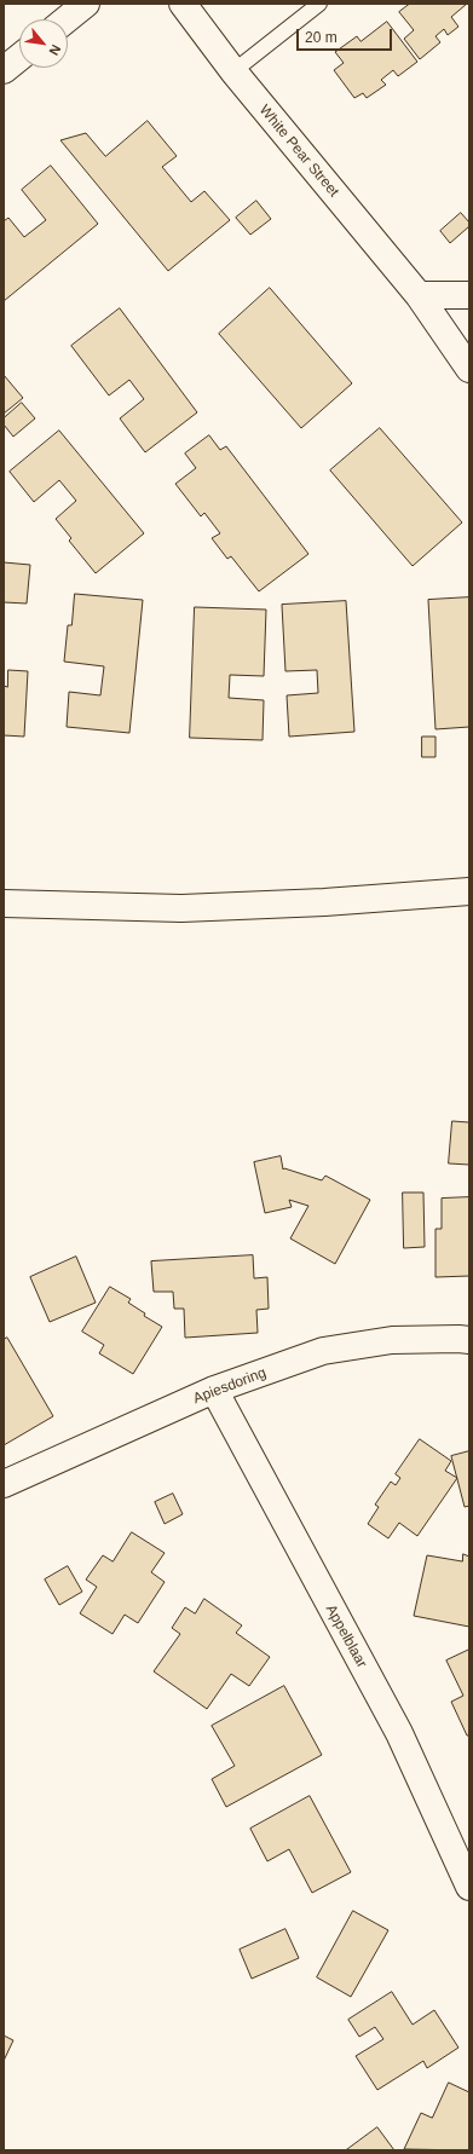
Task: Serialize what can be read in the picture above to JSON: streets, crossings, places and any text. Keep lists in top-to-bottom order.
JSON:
{
  "streets": {
    "street": ["White Pear Street", "Apiesdoring", "Appelblaar"]
  },
  "crossings": [
    ["Apiesdoring", "Appelblaar"]
  ],
  "scale_bar": "20 m",
  "north": "bottom right"
}
